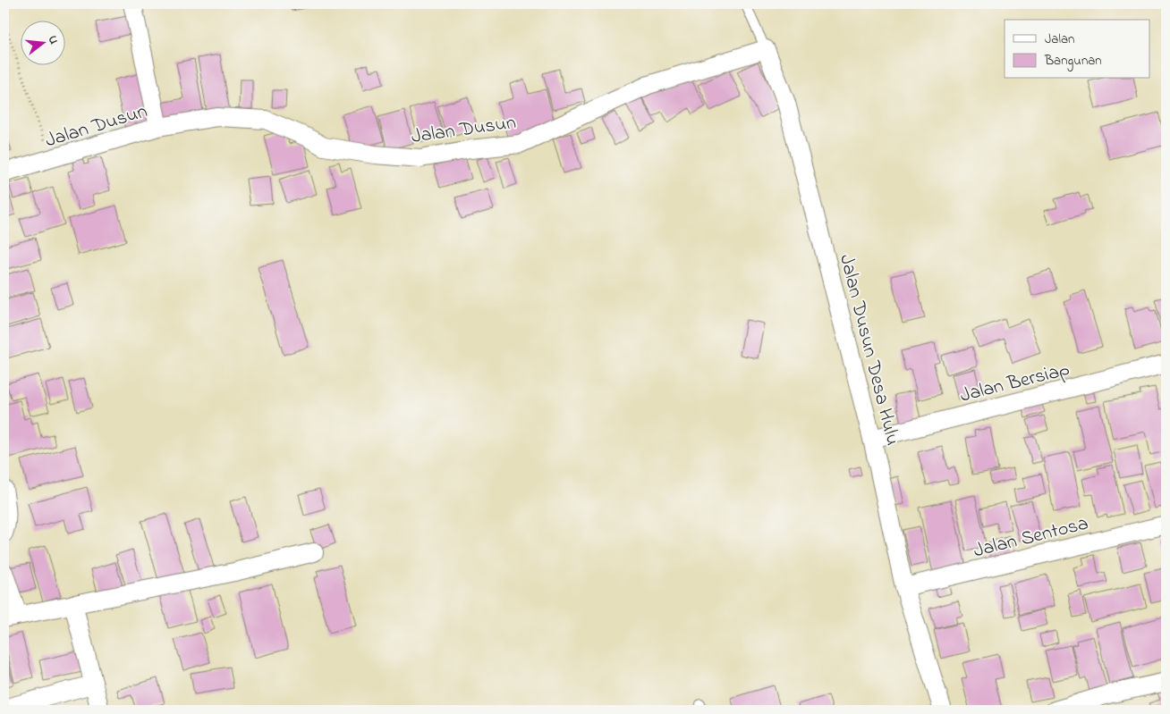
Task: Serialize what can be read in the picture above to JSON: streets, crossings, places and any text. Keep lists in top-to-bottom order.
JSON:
{
  "streets": {
    "street": [
      "Jalan Dusun",
      "Jalan Dusun Desa Hulu",
      "Jalan Bersiap",
      "Jalan Sentosa"
    ]
  },
  "crossings": [
    ["Jalan Dusun", "Jalan Dusun Desa Hulu"],
    ["Jalan Dusun Desa Hulu", "Jalan Bersiap"],
    ["Jalan Dusun Desa Hulu", "Jalan Sentosa"]
  ],
  "legend": ["Jalan", "Bangunan"],
  "north": "right"
}
